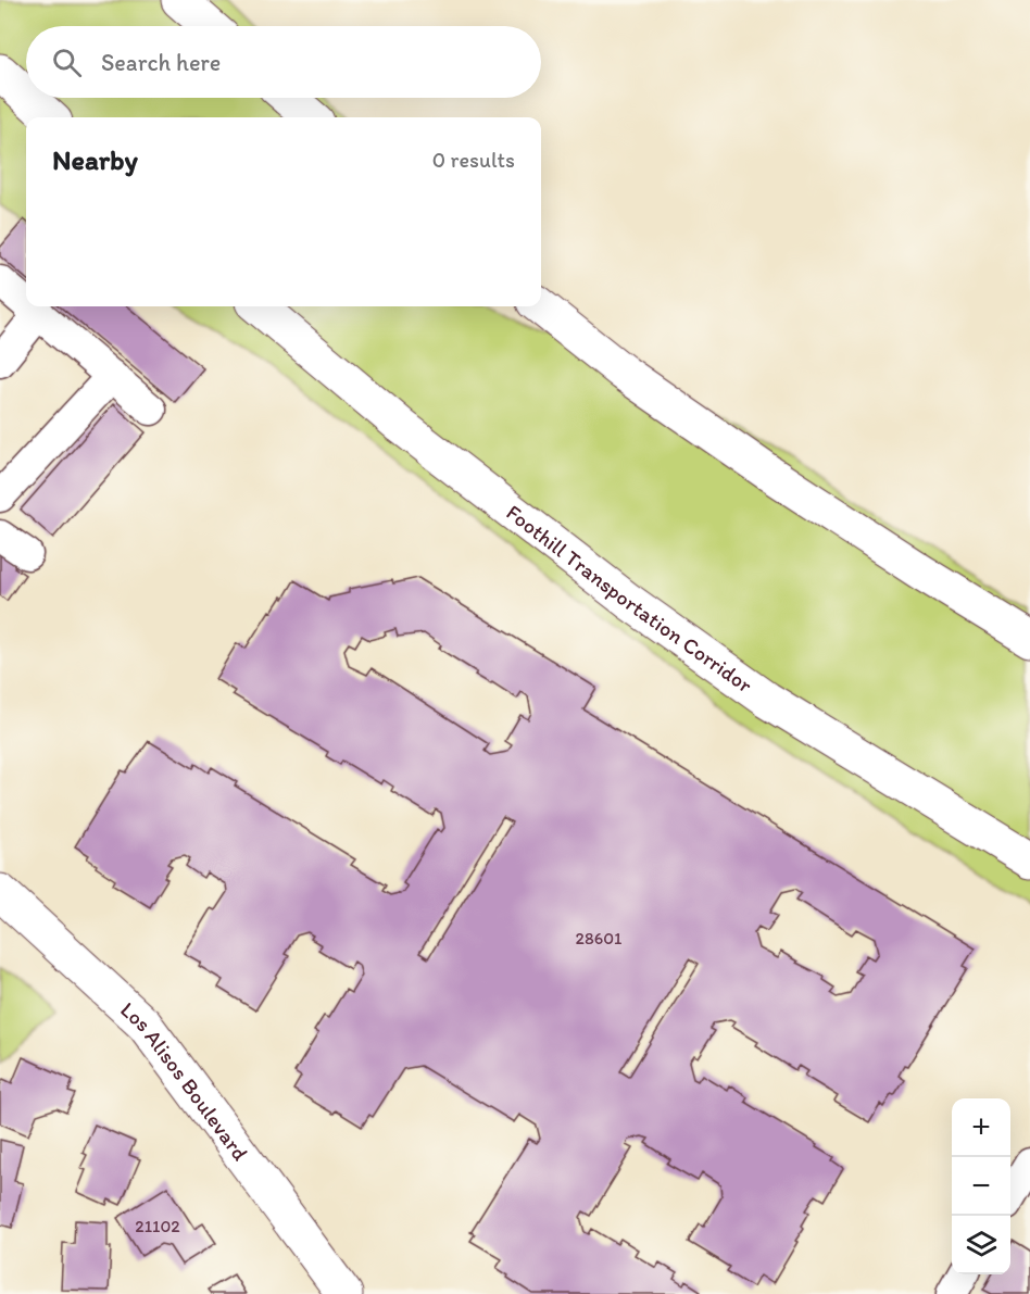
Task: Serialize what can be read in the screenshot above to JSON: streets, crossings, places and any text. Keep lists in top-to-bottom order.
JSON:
{
  "streets": {
    "main road": ["Foothill Transportation Corridor", "Los Alisos Boulevard"]
  },
  "house_numbers": ["28601", "21102"],
  "page": {
    "search": "Search here",
    "heading": ["Nearby", "0 results"],
    "map_buttons": ["+", "−"]
  }
}
